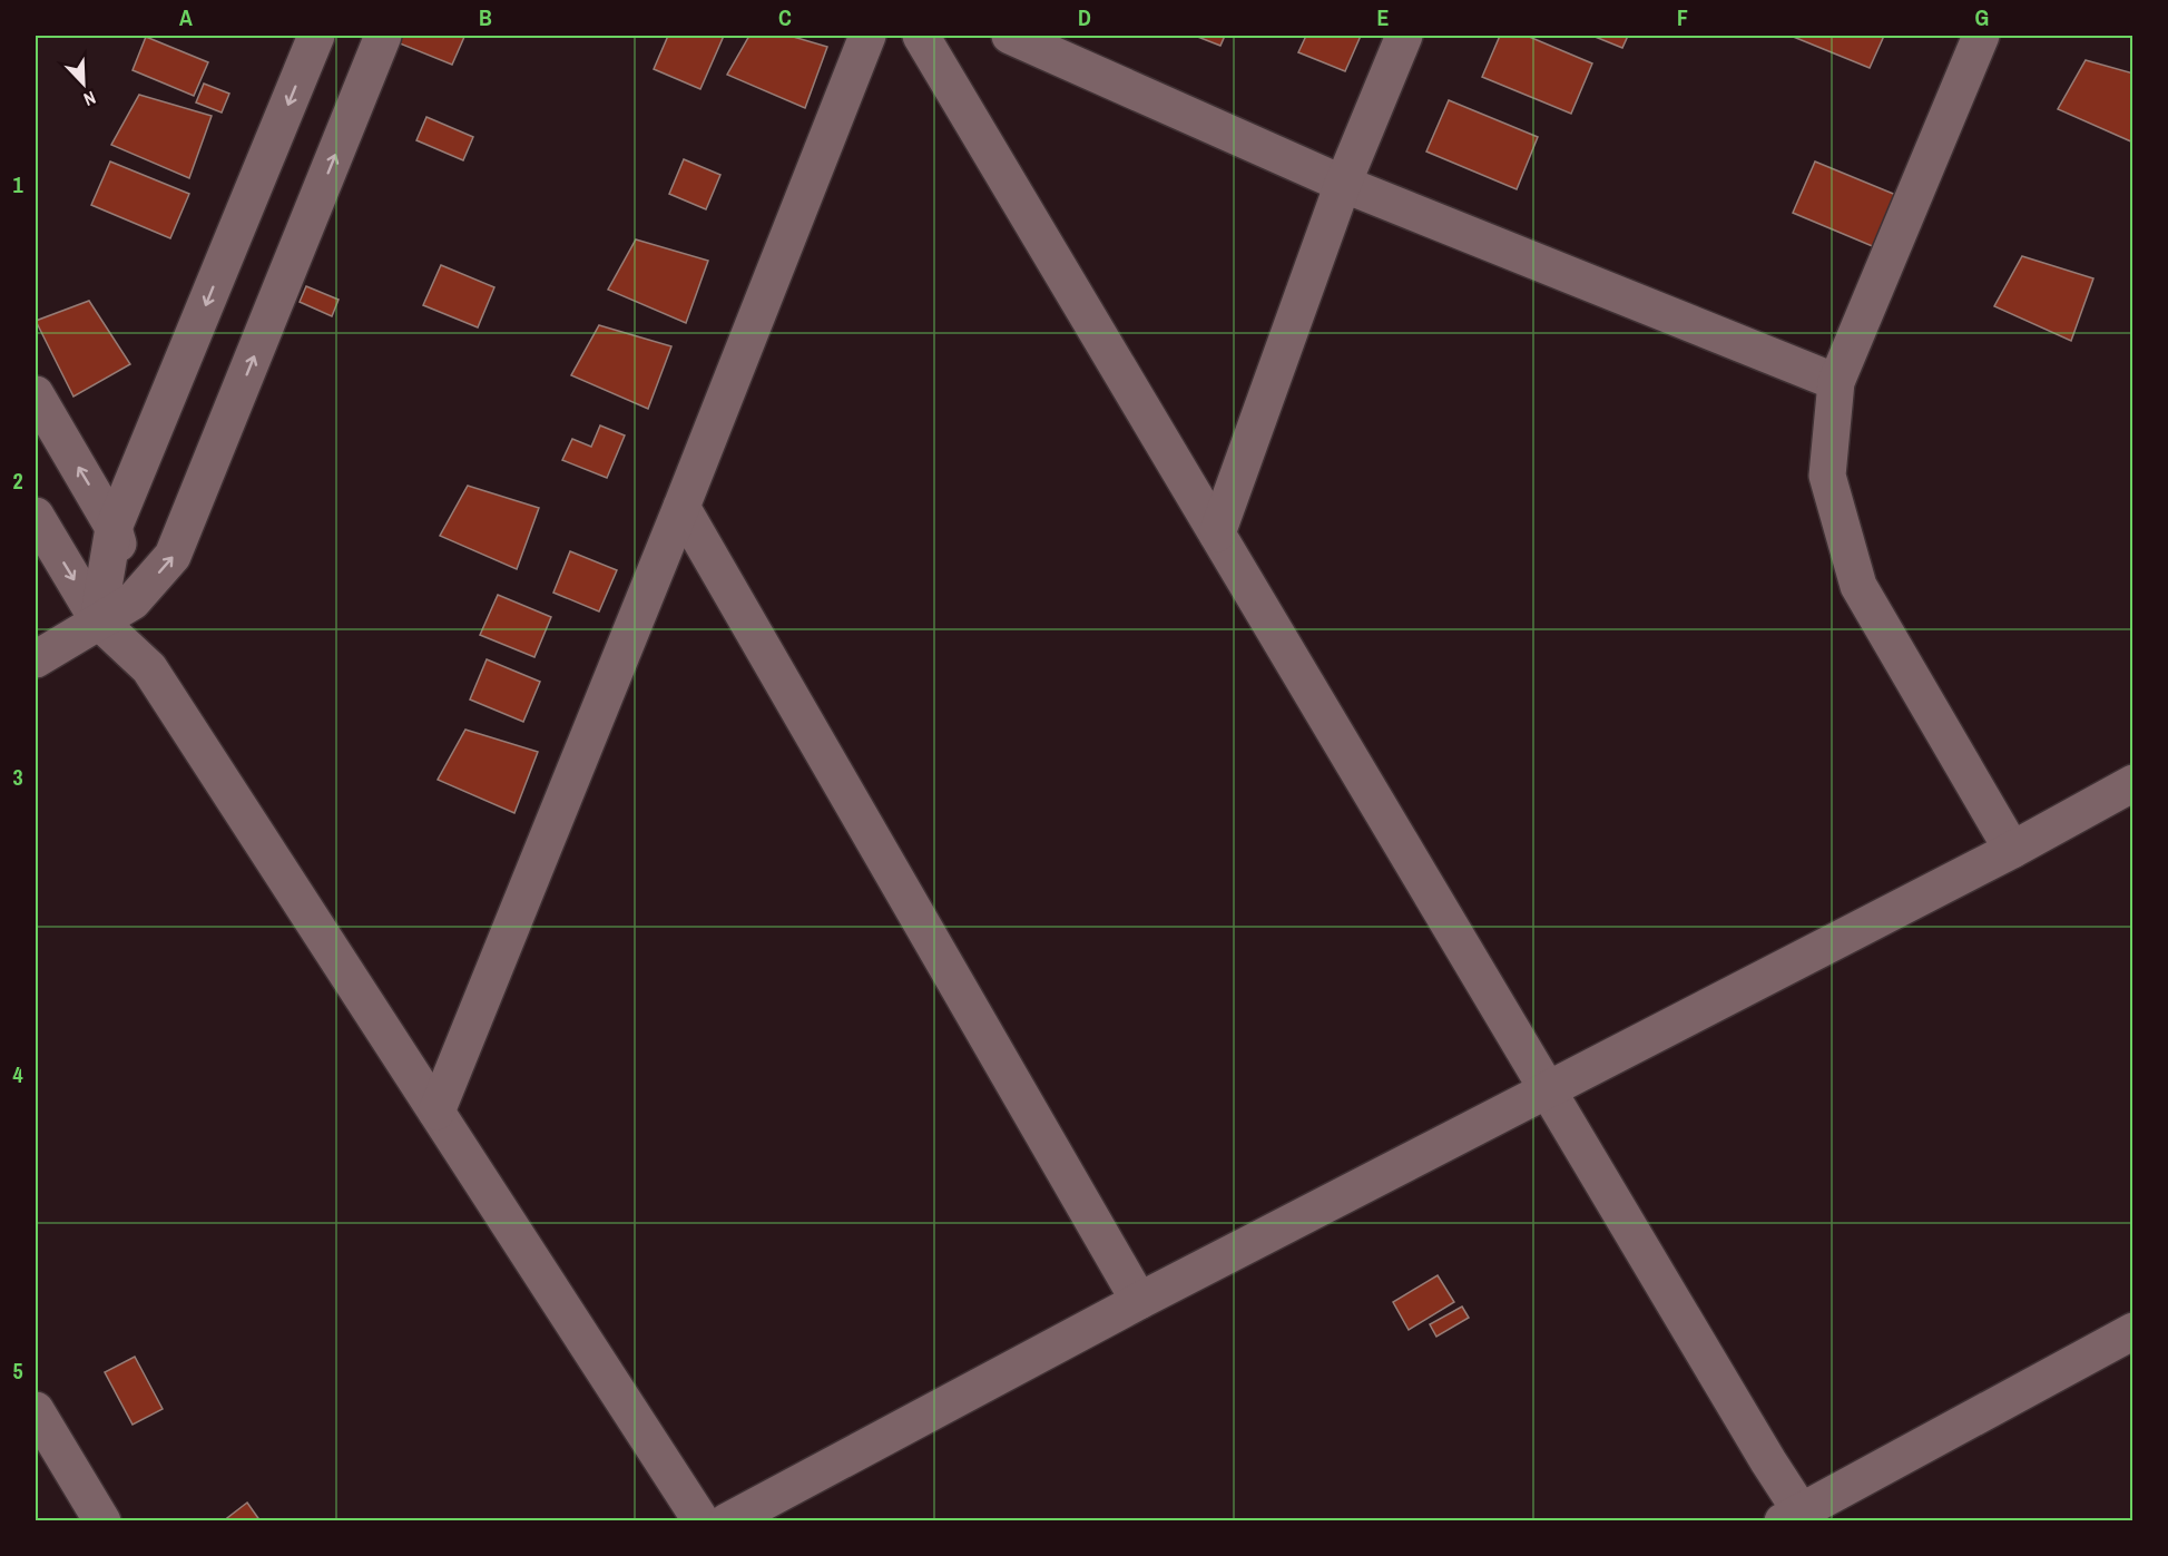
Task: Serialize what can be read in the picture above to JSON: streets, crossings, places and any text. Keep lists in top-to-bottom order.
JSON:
{
  "north": "bottom right",
  "grid": {
    "columns": [
      "A",
      "B",
      "C",
      "D",
      "E",
      "F",
      "G"
    ],
    "rows": [
      "1",
      "2",
      "3",
      "4",
      "5"
    ]
  }
}
